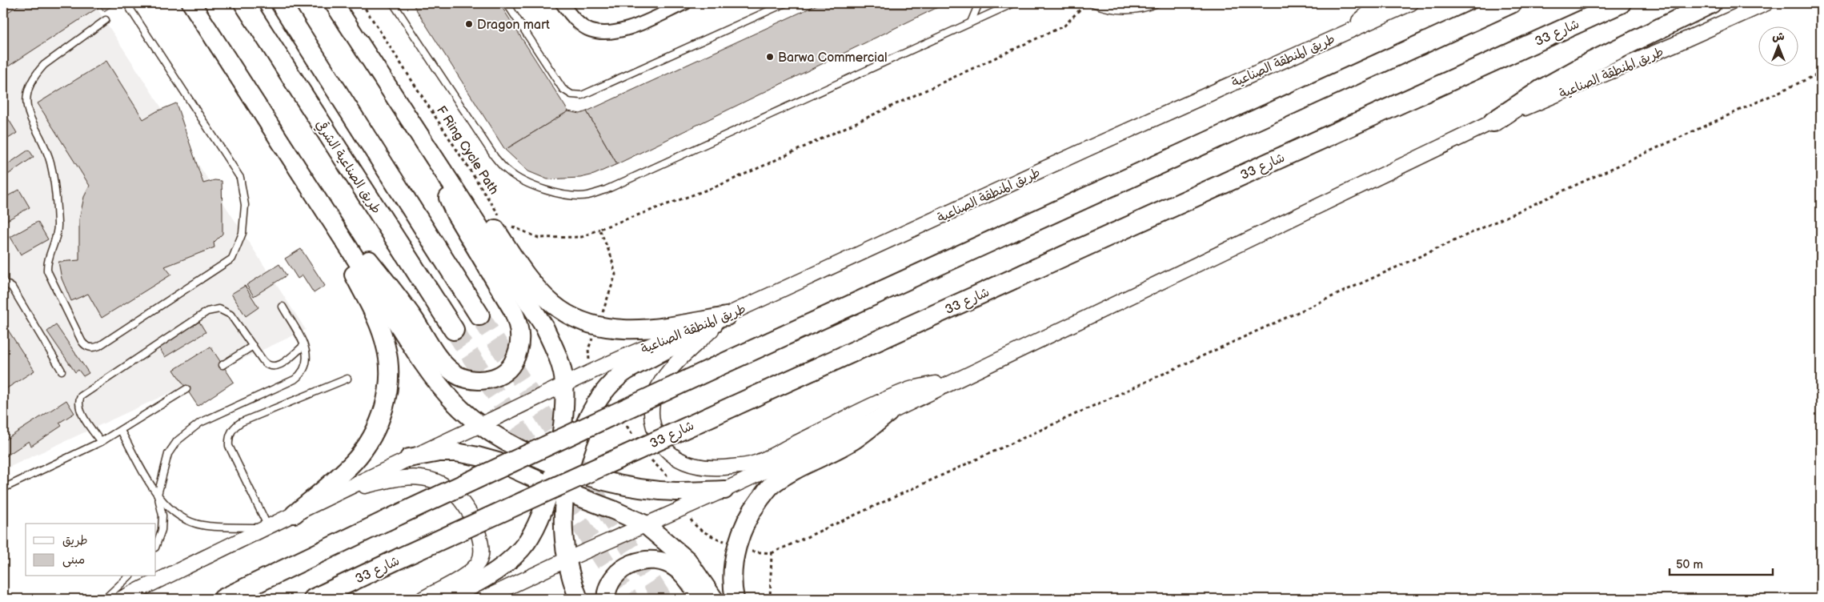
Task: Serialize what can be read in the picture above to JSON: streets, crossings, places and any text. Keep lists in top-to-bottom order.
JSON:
{
  "streets": {
    "highway": ["شارع 33", "طريق الصناعية الشرقي"],
    "street": ["طريق المنطقة الصناعية"],
    "path": ["F Ring Cycle Path"]
  },
  "places": ["Dragon mart", "Barwa Commercial"],
  "legend": ["طريق", "مبنى"],
  "scale_bar": "50 m",
  "north": "top"
}
